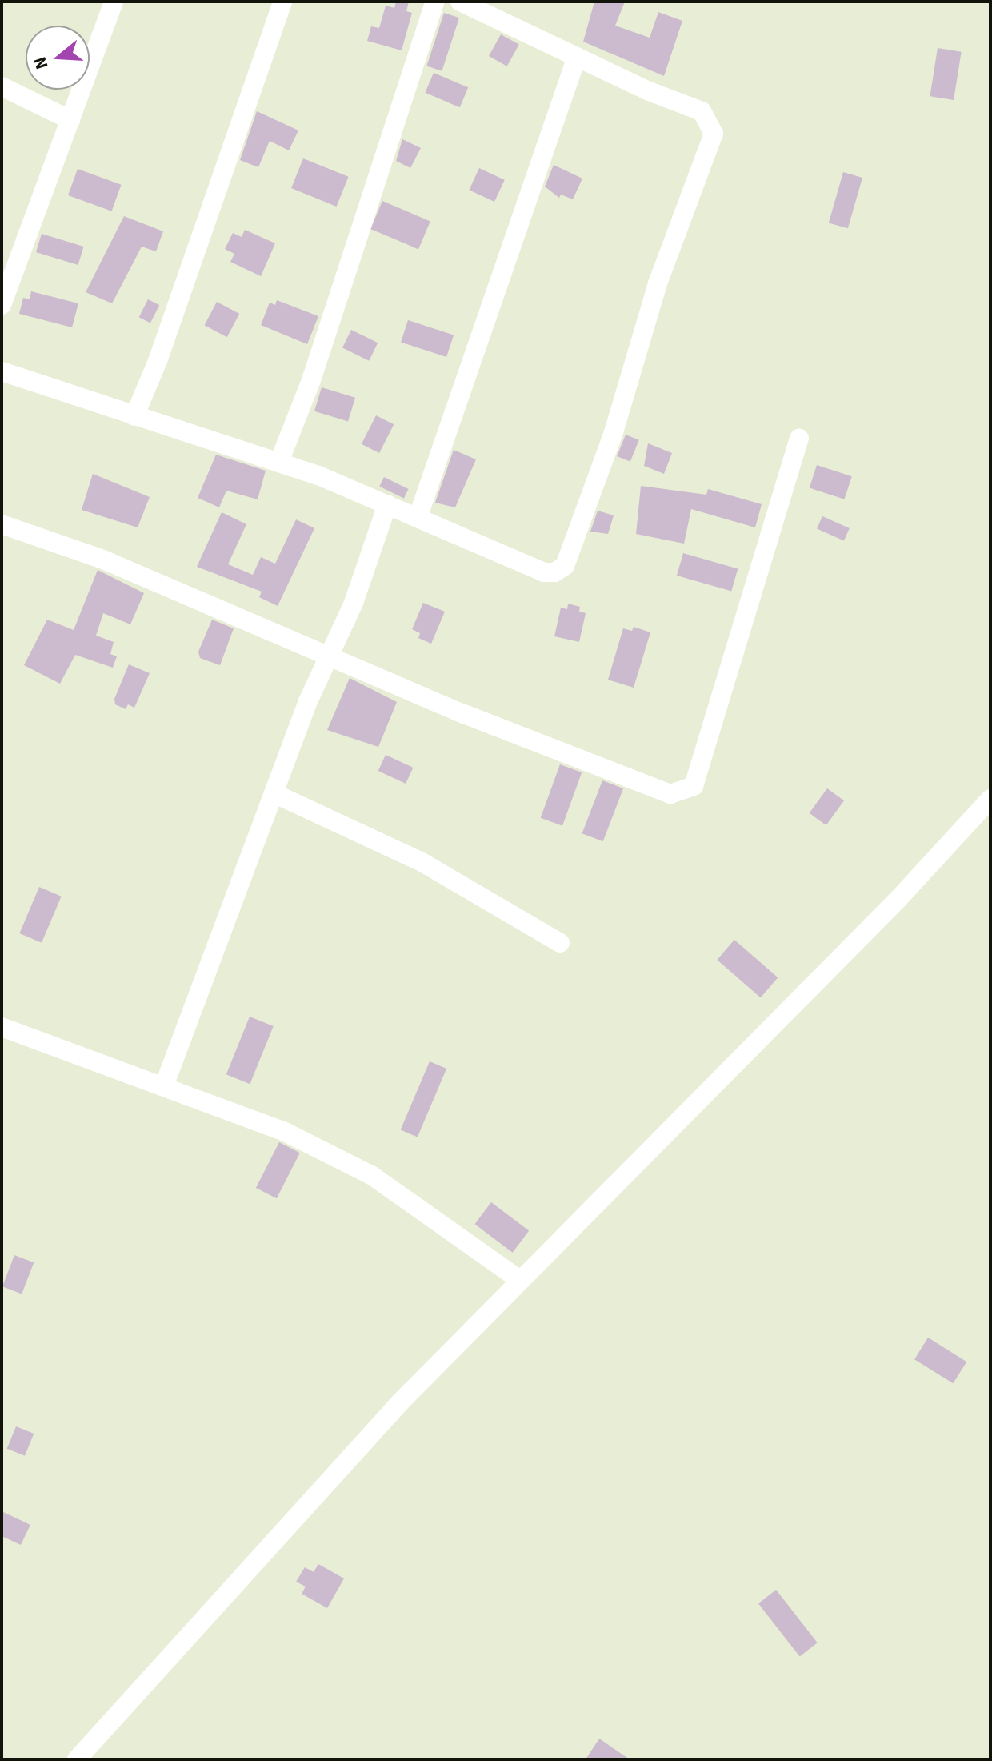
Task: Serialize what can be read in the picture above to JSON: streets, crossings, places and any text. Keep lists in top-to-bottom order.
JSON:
{
  "north": "left"
}
